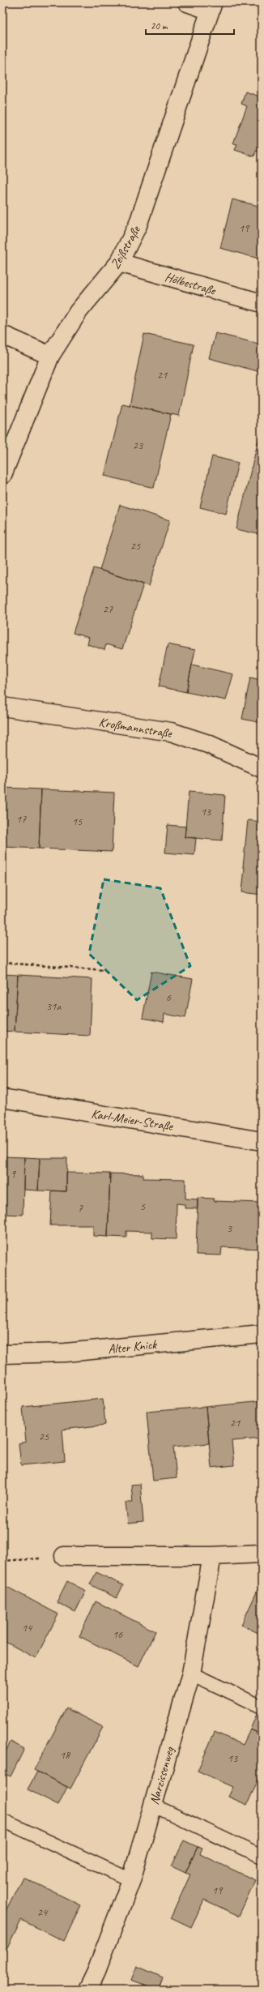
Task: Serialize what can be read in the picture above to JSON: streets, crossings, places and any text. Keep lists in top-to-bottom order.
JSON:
{
  "streets": {
    "street": [
      "Zeißstraße",
      "Hölbestraße",
      "Kroßmannstraße",
      "Karl-Meier-Straße",
      "Alter Knick",
      "Narzissenweg"
    ]
  },
  "crossings": [
    ["Zeißstraße", "Hölbestraße"]
  ],
  "house_numbers": [
    "19",
    "21",
    "23",
    "25",
    "27",
    "13",
    "17",
    "15",
    "6",
    "31a",
    "9",
    "5",
    "7",
    "3",
    "21",
    "25",
    "14",
    "16",
    "18",
    "13",
    "19",
    "24"
  ],
  "scale_bar": "20 m"
}
